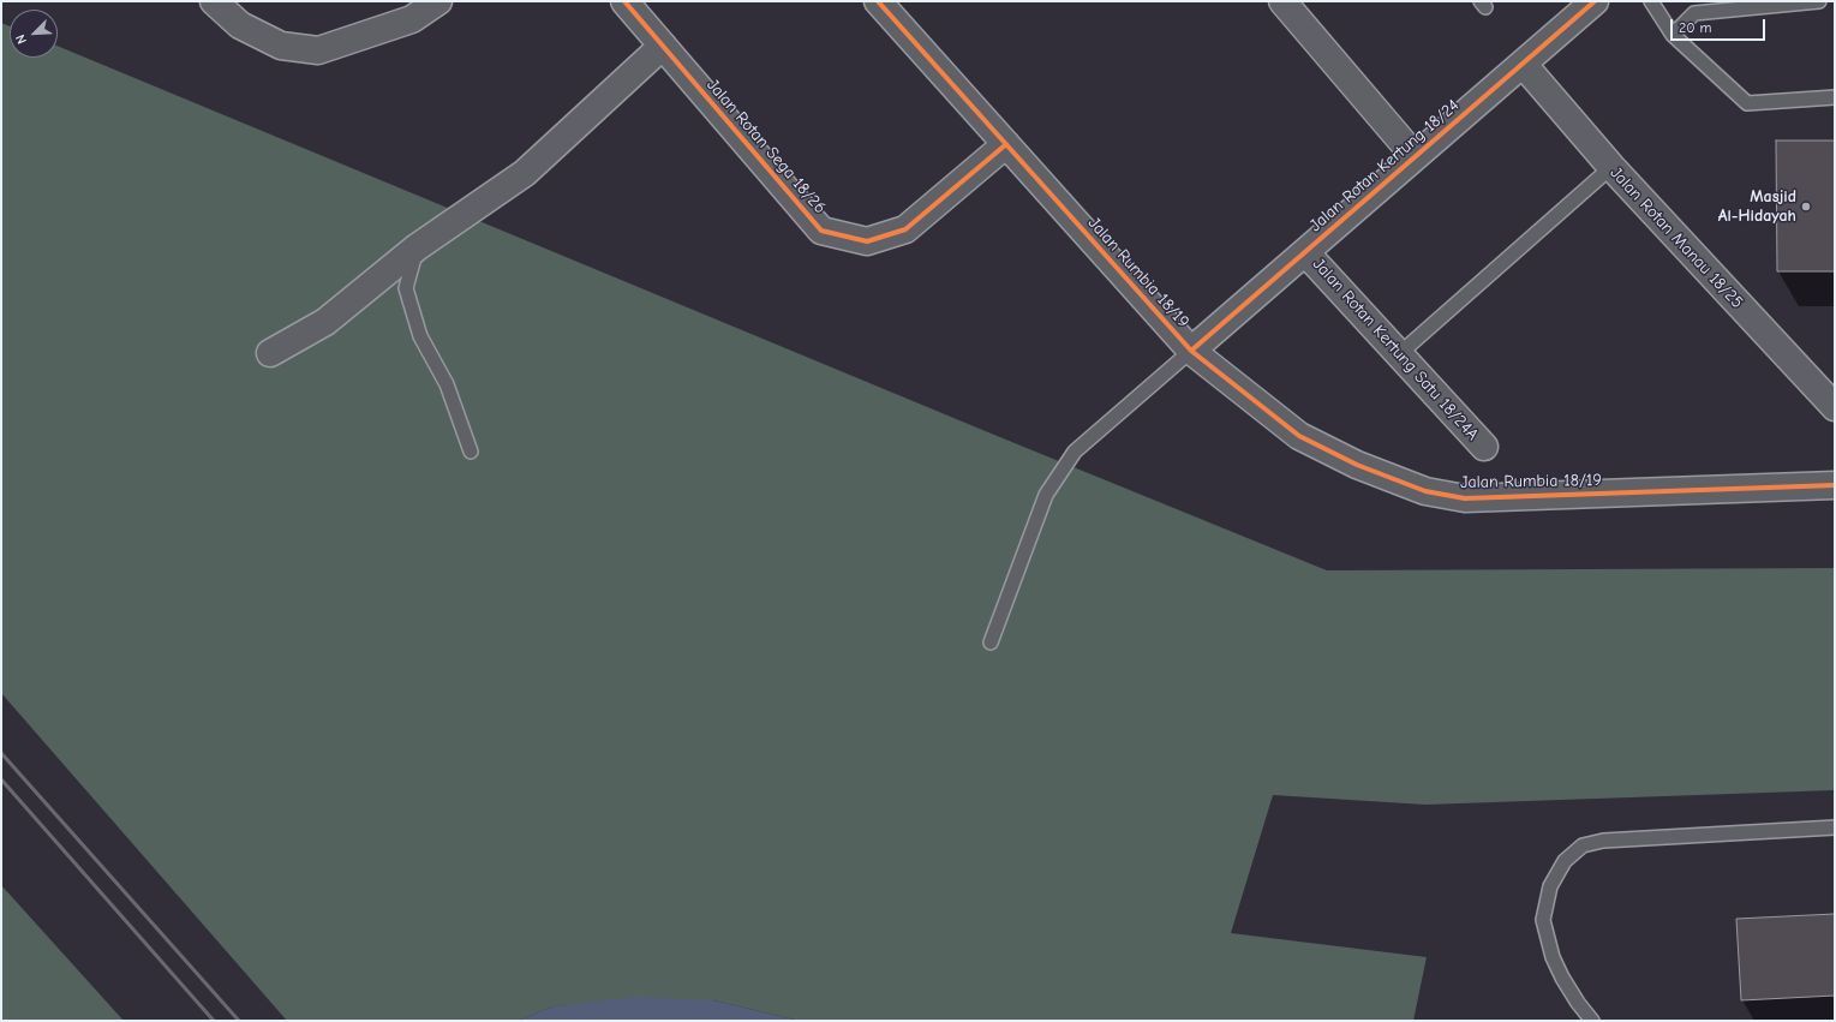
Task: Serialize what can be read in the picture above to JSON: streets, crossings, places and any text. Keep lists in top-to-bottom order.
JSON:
{
  "streets": {
    "street": [
      "Jalan Rotan Sega 18/26",
      "Jalan Rotan Kertung 18/24",
      "Jalan Rotan Manau 18/25",
      "Jalan Rumbia 18/19",
      "Jalan Rotan Kertung Satu 18/24A"
    ]
  },
  "crossings": [
    ["Jalan Rotan Sega 18/26", "Jalan Rumbia 18/19"],
    ["Jalan Rotan Kertung 18/24", "Jalan Rotan Manau 18/25"],
    ["Jalan Rotan Kertung 18/24", "Jalan Rumbia 18/19"],
    ["Jalan Rotan Kertung 18/24", "Jalan Rotan Kertung Satu 18/24A"]
  ],
  "places": ["Masjid Al-Hidayah"],
  "scale_bar": "20 m",
  "north": "bottom left"
}
